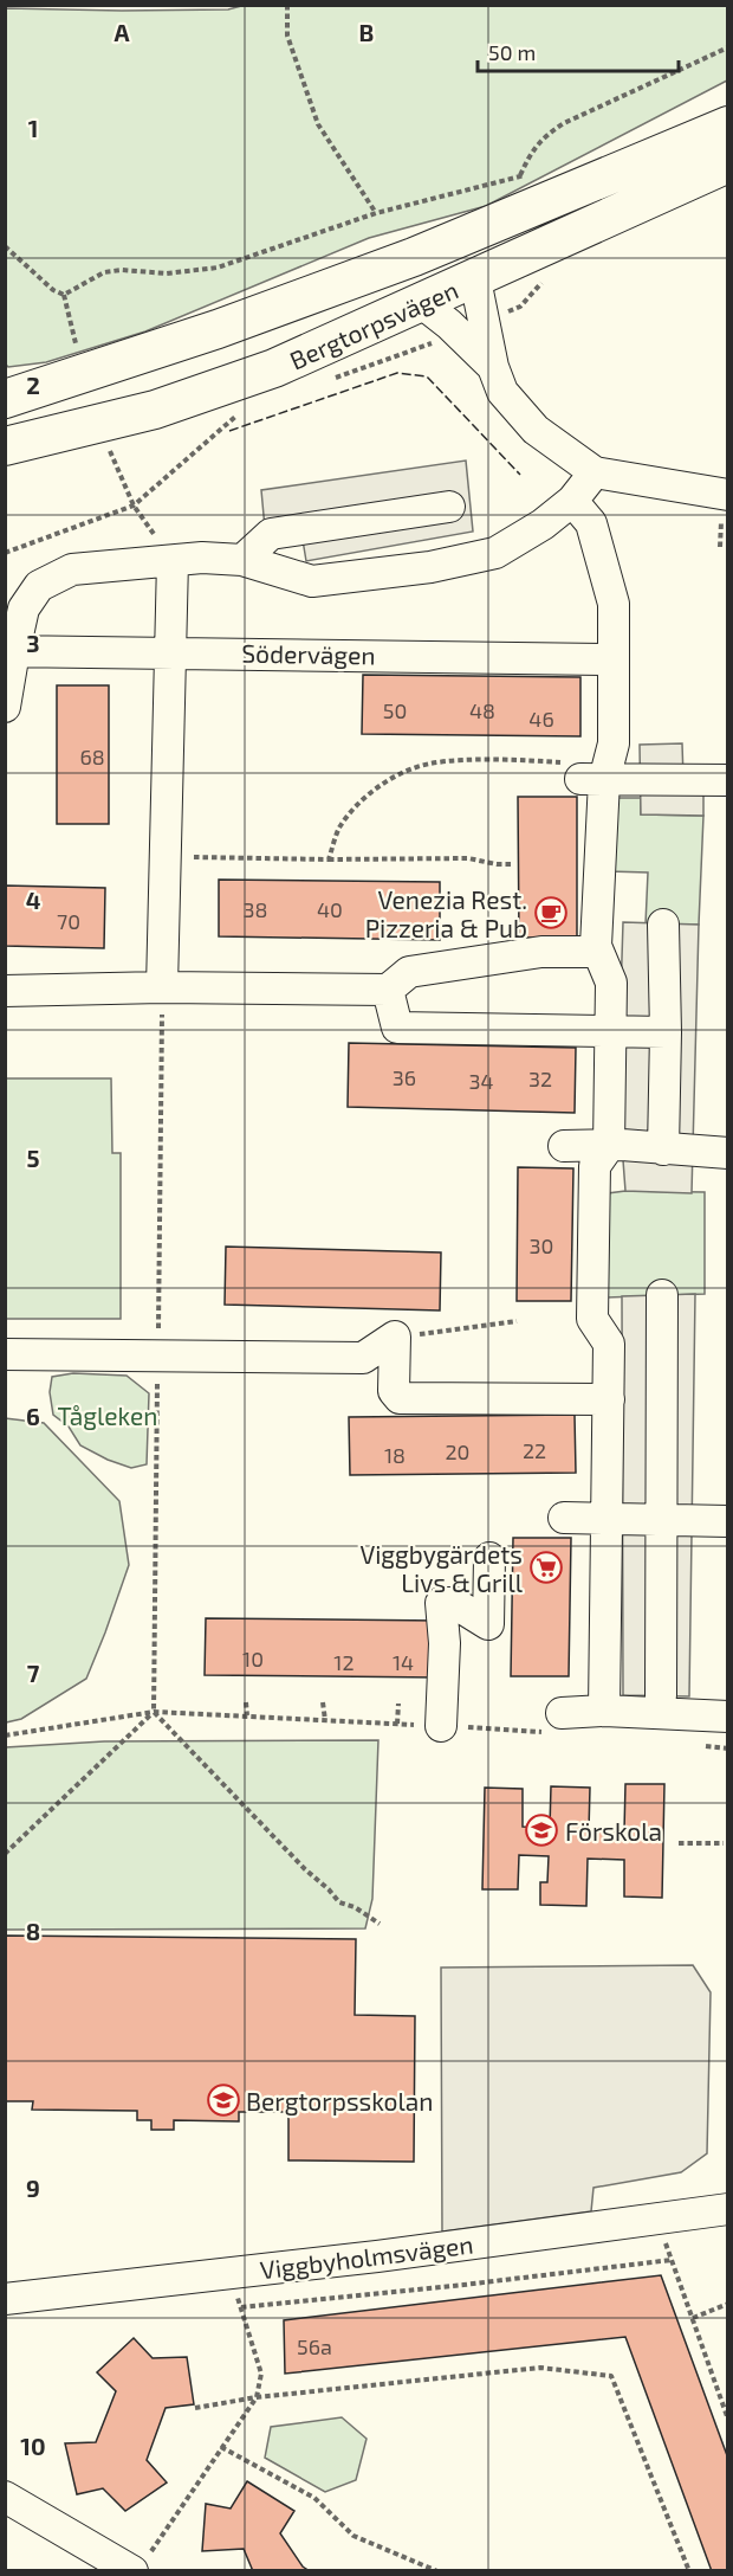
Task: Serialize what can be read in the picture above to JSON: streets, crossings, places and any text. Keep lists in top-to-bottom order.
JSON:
{
  "streets": {
    "main road": ["Bergtorpsvägen"],
    "street": ["Södervägen", "Viggbyholmsvägen"]
  },
  "parks": ["Tågleken"],
  "places": {
    "cafe": ["Venezia Rest. Pizzeria & Pub"],
    "supermarket": ["Viggbygärdets Livs & Grill"],
    "school or university": ["Förskola", "Bergtorpsskolan"]
  },
  "house_numbers": [
    "50",
    "48",
    "46",
    "68",
    "38",
    "40",
    "70",
    "36",
    "32",
    "34",
    "30",
    "22",
    "20",
    "18",
    "10",
    "12",
    "14",
    "56a"
  ],
  "scale_bar": "50 m",
  "grid": {
    "columns": ["A", "B"],
    "rows": [
      "1",
      "2",
      "3",
      "4",
      "5",
      "6",
      "7",
      "8",
      "9",
      "10"
    ]
  }
}
